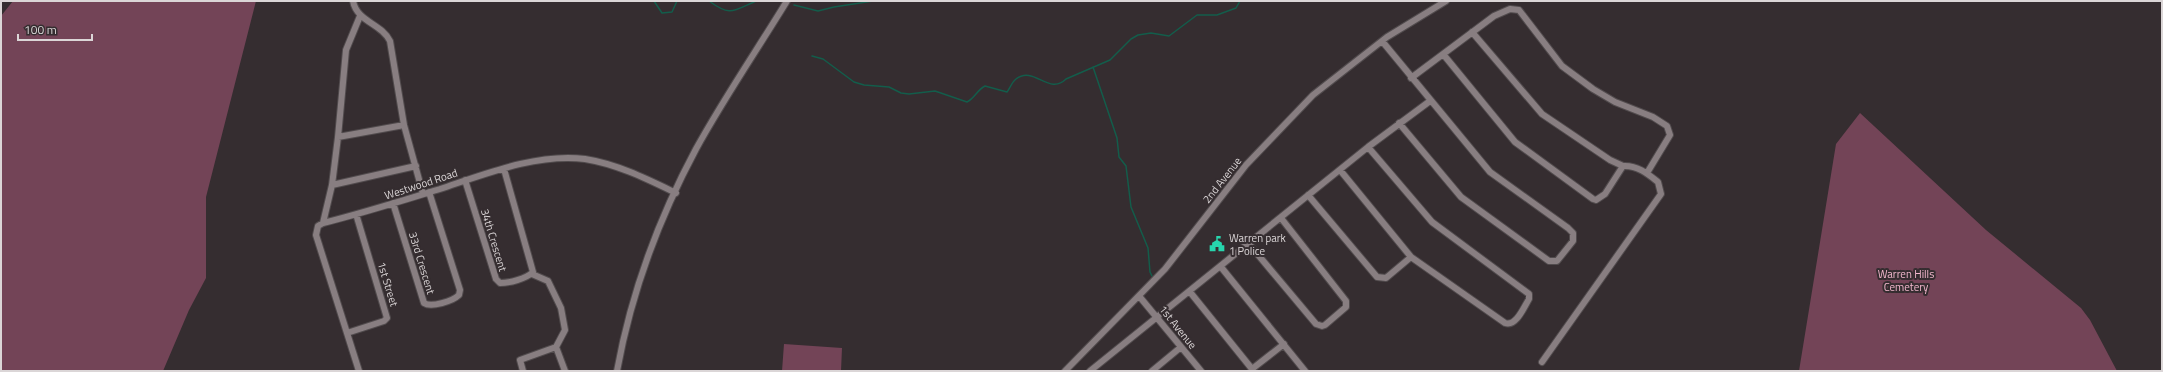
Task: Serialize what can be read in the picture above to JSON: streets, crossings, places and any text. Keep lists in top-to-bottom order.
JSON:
{
  "streets": {
    "street": [
      "2nd Avenue",
      "Westwood Road",
      "34th Crescent",
      "33rd Crescent",
      "1st Street",
      "1st Avenue"
    ]
  },
  "crossings": [
    ["2nd Avenue", "1st Avenue"],
    ["Westwood Road", "34th Crescent"],
    ["Westwood Road", "33rd Crescent"],
    ["Westwood Road", "1st Street"]
  ],
  "parks": ["Warren Hills Cemetery"],
  "places": {
    "public building": ["Warren park 1 Police"]
  },
  "scale_bar": "100 m"
}
